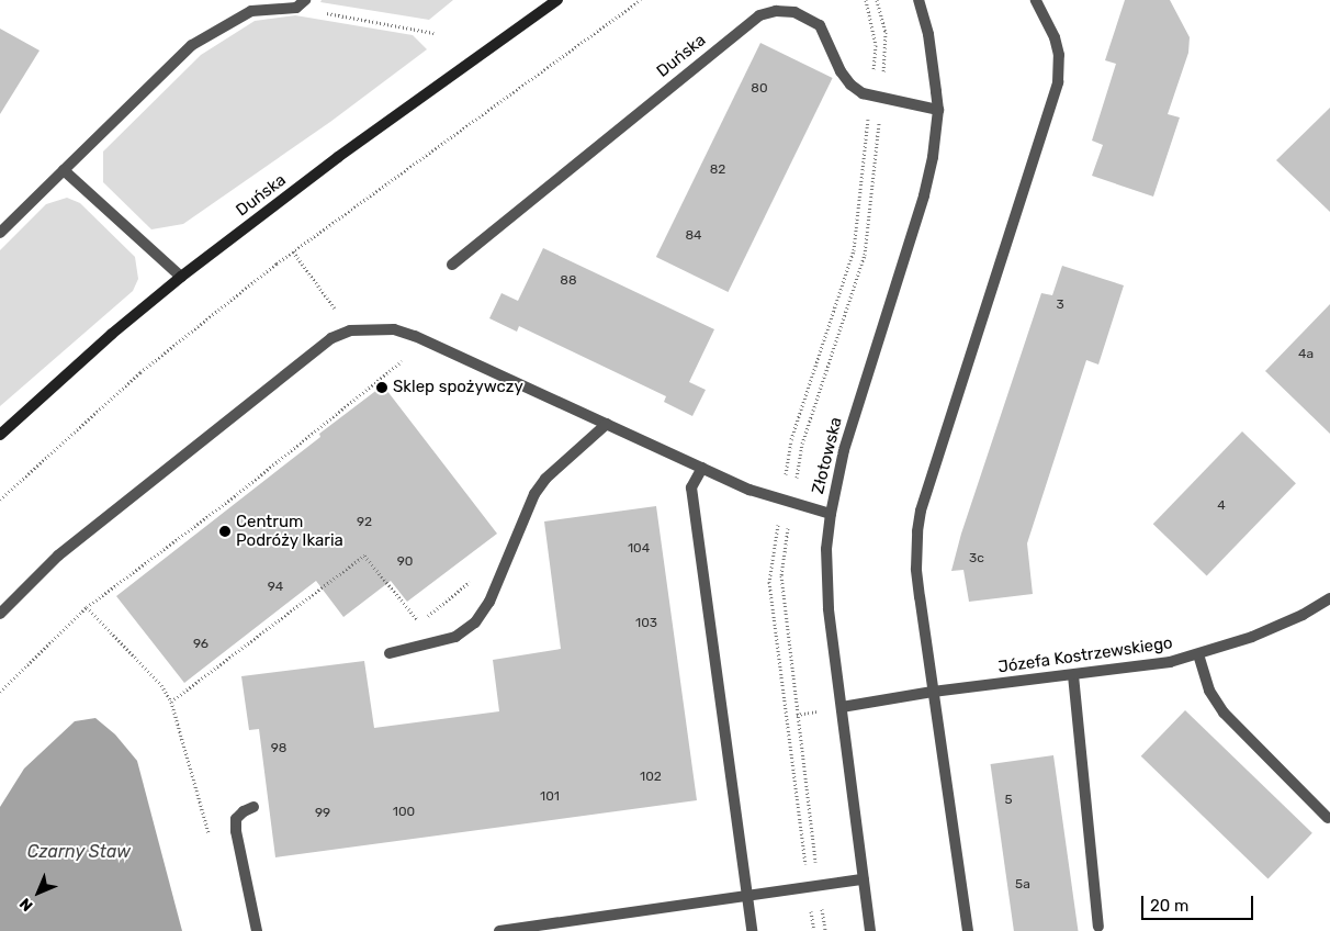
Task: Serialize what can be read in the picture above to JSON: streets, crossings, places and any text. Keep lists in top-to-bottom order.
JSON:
{
  "streets": {
    "street": ["Duńska", "Złotowska", "Józefa Kostrzewskiego"]
  },
  "crossings": [
    ["Duńska", "Złotowska"],
    ["Złotowska", "Józefa Kostrzewskiego"]
  ],
  "water": ["Czarny Staw"],
  "places": ["Sklep spożywczy", "Centrum Podróży Ikaria"],
  "house_numbers": [
    "80",
    "82",
    "84",
    "88",
    "3",
    "4a",
    "4",
    "92",
    "104",
    "3c",
    "90",
    "94",
    "103",
    "96",
    "98",
    "102",
    "101",
    "5",
    "100",
    "99",
    "5a"
  ],
  "scale_bar": "20 m",
  "north": "bottom left"
}
